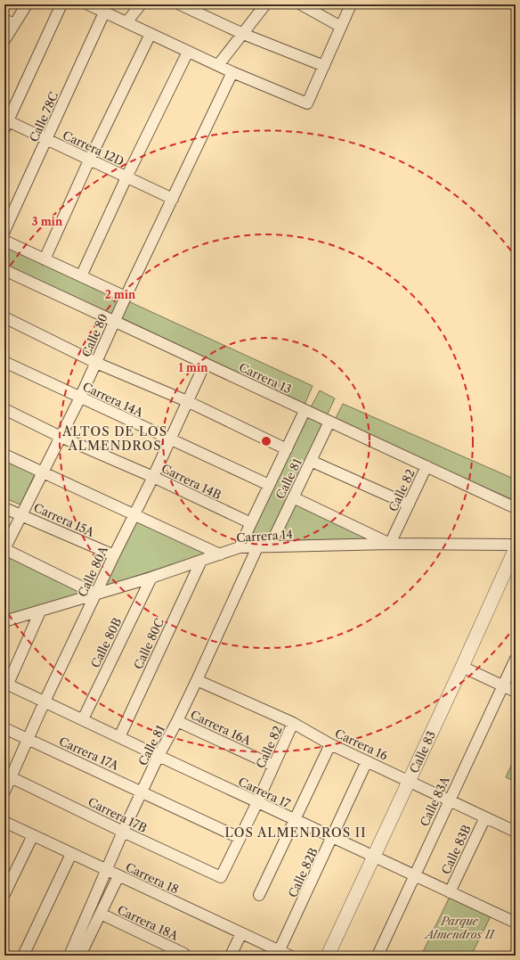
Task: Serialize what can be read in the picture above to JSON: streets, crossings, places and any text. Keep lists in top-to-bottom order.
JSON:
{
  "streets": {
    "street": [
      "Calle 78C",
      "Carrera 12D",
      "Calle 80",
      "Carrera 13",
      "Carrera 14A",
      "Calle 81",
      "Carrera 14B",
      "Calle 82",
      "Carrera 15A",
      "Carrera 14",
      "Calle 80A",
      "Calle 80B",
      "Calle 80C",
      "Carrera 16A",
      "Carrera 16",
      "Calle 83",
      "Carrera 17A",
      "Carrera 17",
      "Calle 83A",
      "Carrera 17B",
      "Calle 83B",
      "Calle 82B",
      "Carrera 18",
      "Carrera 18A"
    ]
  },
  "crossings": [
    ["Calle 78C", "Carrera 12D"],
    ["Carrera 12D", "Calle 80"],
    ["Calle 80", "Carrera 13"],
    ["Calle 80", "Carrera 14A"],
    ["Calle 80", "Carrera 14B"],
    ["Calle 80", "Carrera 15A"],
    ["Carrera 13", "Calle 81"],
    ["Carrera 13", "Calle 82"],
    ["Carrera 13", "Calle 80A"],
    ["Carrera 14A", "Calle 81"],
    ["Carrera 14A", "Calle 80A"],
    ["Calle 81", "Carrera 14B"],
    ["Calle 81", "Carrera 14"],
    ["Calle 81", "Carrera 16A"],
    ["Calle 81", "Carrera 16"],
    ["Calle 81", "Carrera 17A"],
    ["Calle 81", "Carrera 17"],
    ["Calle 81", "Carrera 17B"],
    ["Calle 81", "Carrera 18"],
    ["Carrera 14B", "Calle 80A"],
    ["Calle 82", "Carrera 14"],
    ["Calle 82", "Carrera 16A"],
    ["Calle 82", "Carrera 16"],
    ["Calle 82", "Carrera 17A"],
    ["Calle 82", "Carrera 17"],
    ["Calle 82", "Carrera 17B"],
    ["Carrera 15A", "Calle 80A"],
    ["Carrera 14", "Calle 80A"],
    ["Carrera 14", "Calle 80B"],
    ["Carrera 14", "Calle 80C"],
    ["Carrera 14", "Calle 83"],
    ["Calle 80A", "Carrera 17A"],
    ["Calle 80A", "Carrera 17"],
    ["Calle 80A", "Carrera 17B"],
    ["Calle 80B", "Carrera 17"],
    ["Calle 80C", "Carrera 17"],
    ["Carrera 16", "Calle 83"],
    ["Carrera 16", "Calle 83A"],
    ["Carrera 16", "Calle 83B"],
    ["Carrera 16", "Calle 82B"],
    ["Calle 83", "Carrera 17"],
    ["Carrera 17", "Calle 83A"],
    ["Carrera 17", "Calle 83B"],
    ["Carrera 17", "Calle 82B"],
    ["Calle 82B", "Carrera 18"]
  ],
  "districts": ["ALTOS DE LOS ALMENDROS", "LOS ALMENDROS II"],
  "parks": ["Parque Almendros II"],
  "rings": ["3 min", "2 min", "1 min"]
}
